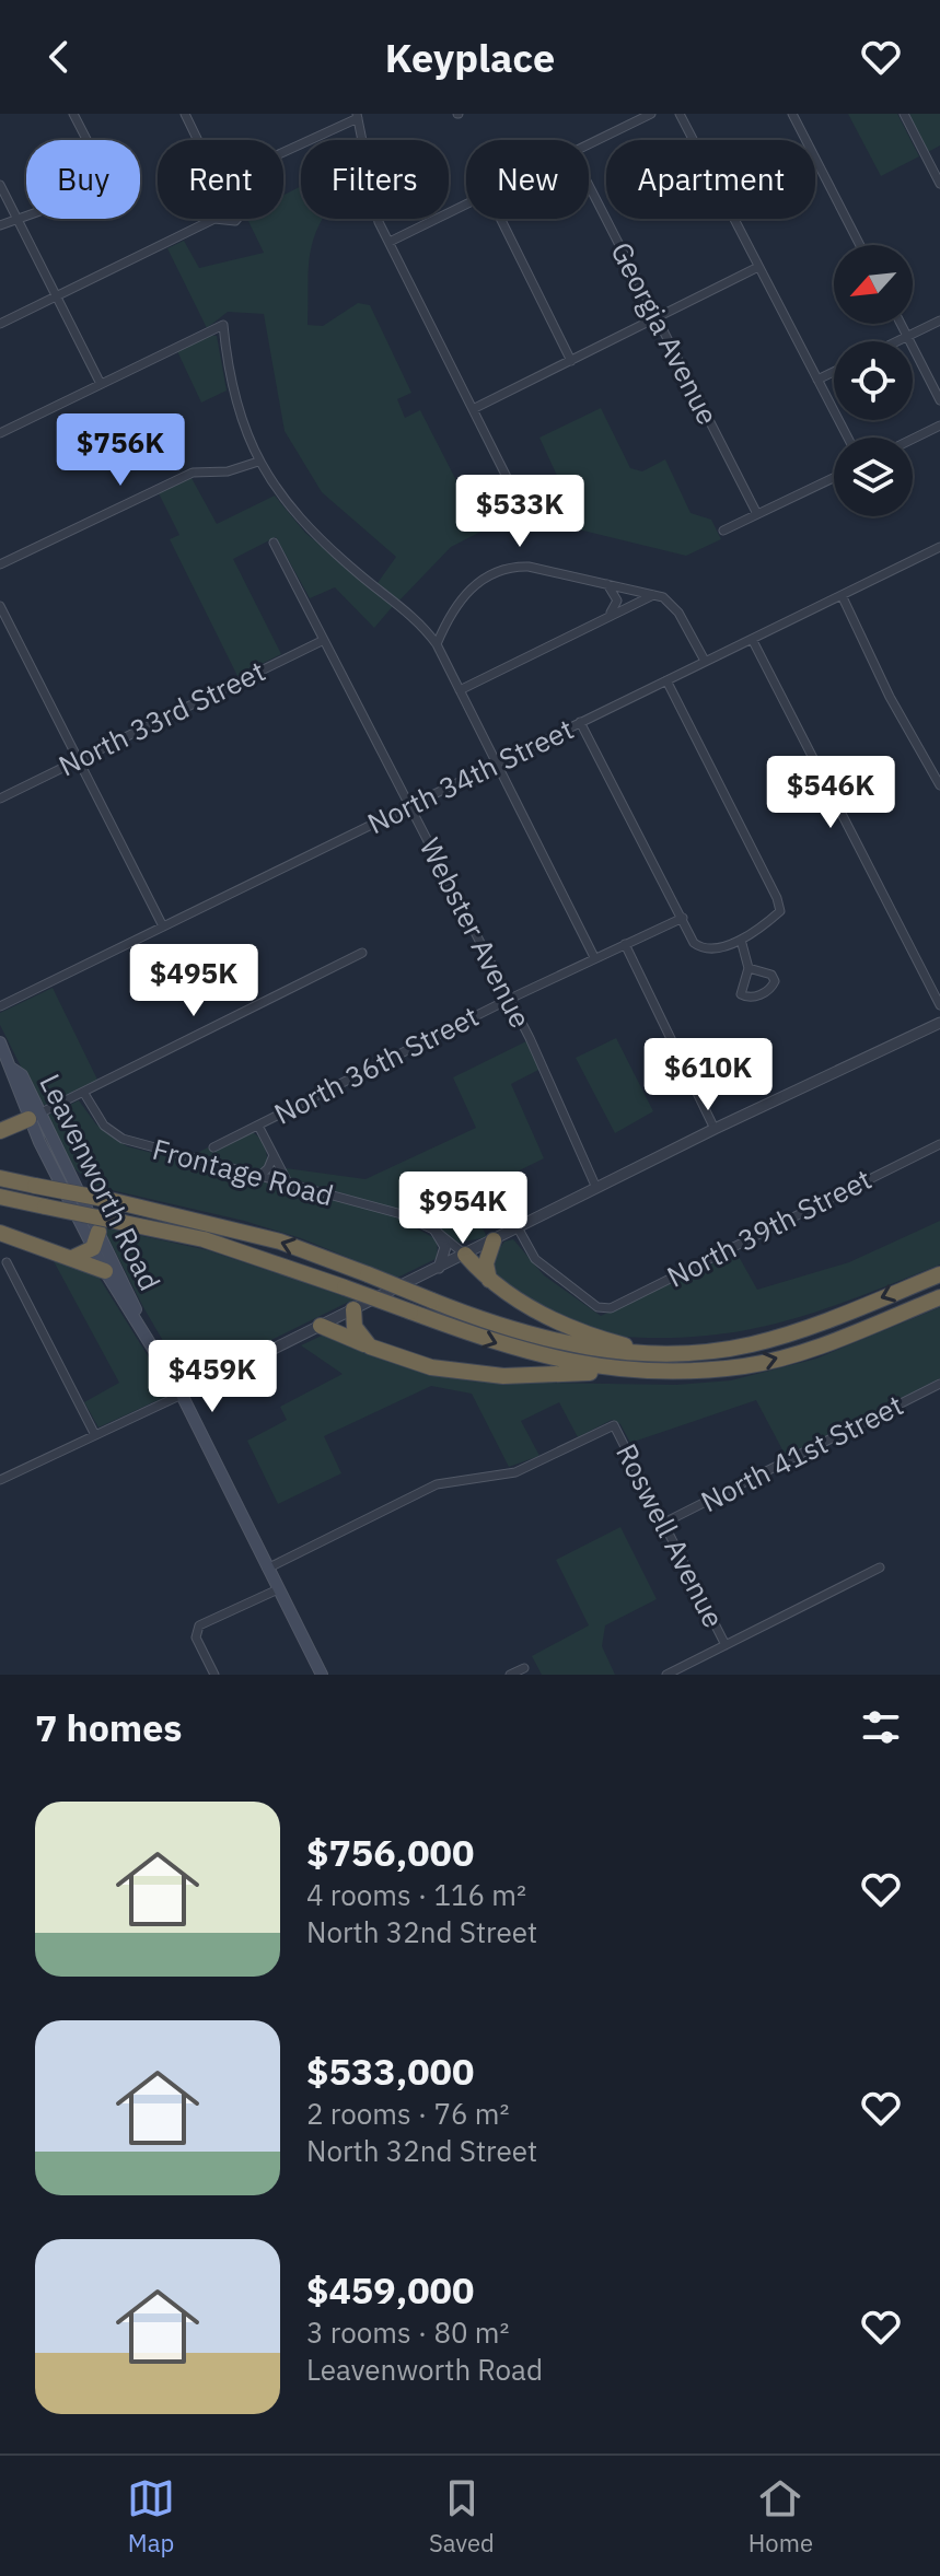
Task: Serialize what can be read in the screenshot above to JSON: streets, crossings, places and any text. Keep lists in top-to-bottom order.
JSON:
{
  "streets": {
    "main road": ["Leavenworth Road"],
    "street": [
      "Georgia Avenue",
      "North 33rd Street",
      "North 34th Street",
      "Webster Avenue",
      "North 36th Street",
      "Frontage Road",
      "North 39th Street",
      "North 41st Street",
      "Roswell Avenue"
    ]
  },
  "crossings": [
    ["North 33rd Street", "Webster Avenue"],
    ["North 34th Street", "Webster Avenue"],
    ["Webster Avenue", "North 36th Street"],
    ["Leavenworth Road", "Roswell Avenue"],
    ["North 41st Street", "Roswell Avenue"]
  ],
  "north": "bottom left",
  "page": {
    "header": "Keyplace",
    "chip": [
      "Buy",
      "Rent",
      "Filters",
      "New",
      "Apartment"
    ],
    "price": [
      "$756K",
      "$533K",
      "$546K",
      "$495K",
      "$610K",
      "$954K",
      "$459K"
    ],
    "heading": "7 homes",
    "list": [
      {
        "name": "$756,000",
        "note": "4 rooms · 116 m² · North 32nd Street"
      },
      {
        "name": "$533,000",
        "note": "2 rooms · 76 m² · North 32nd Street"
      },
      {
        "name": "$459,000",
        "note": "3 rooms · 80 m² · Leavenworth Road"
      }
    ],
    "tabs": ["Map", "Saved", "Home"]
  }
}
